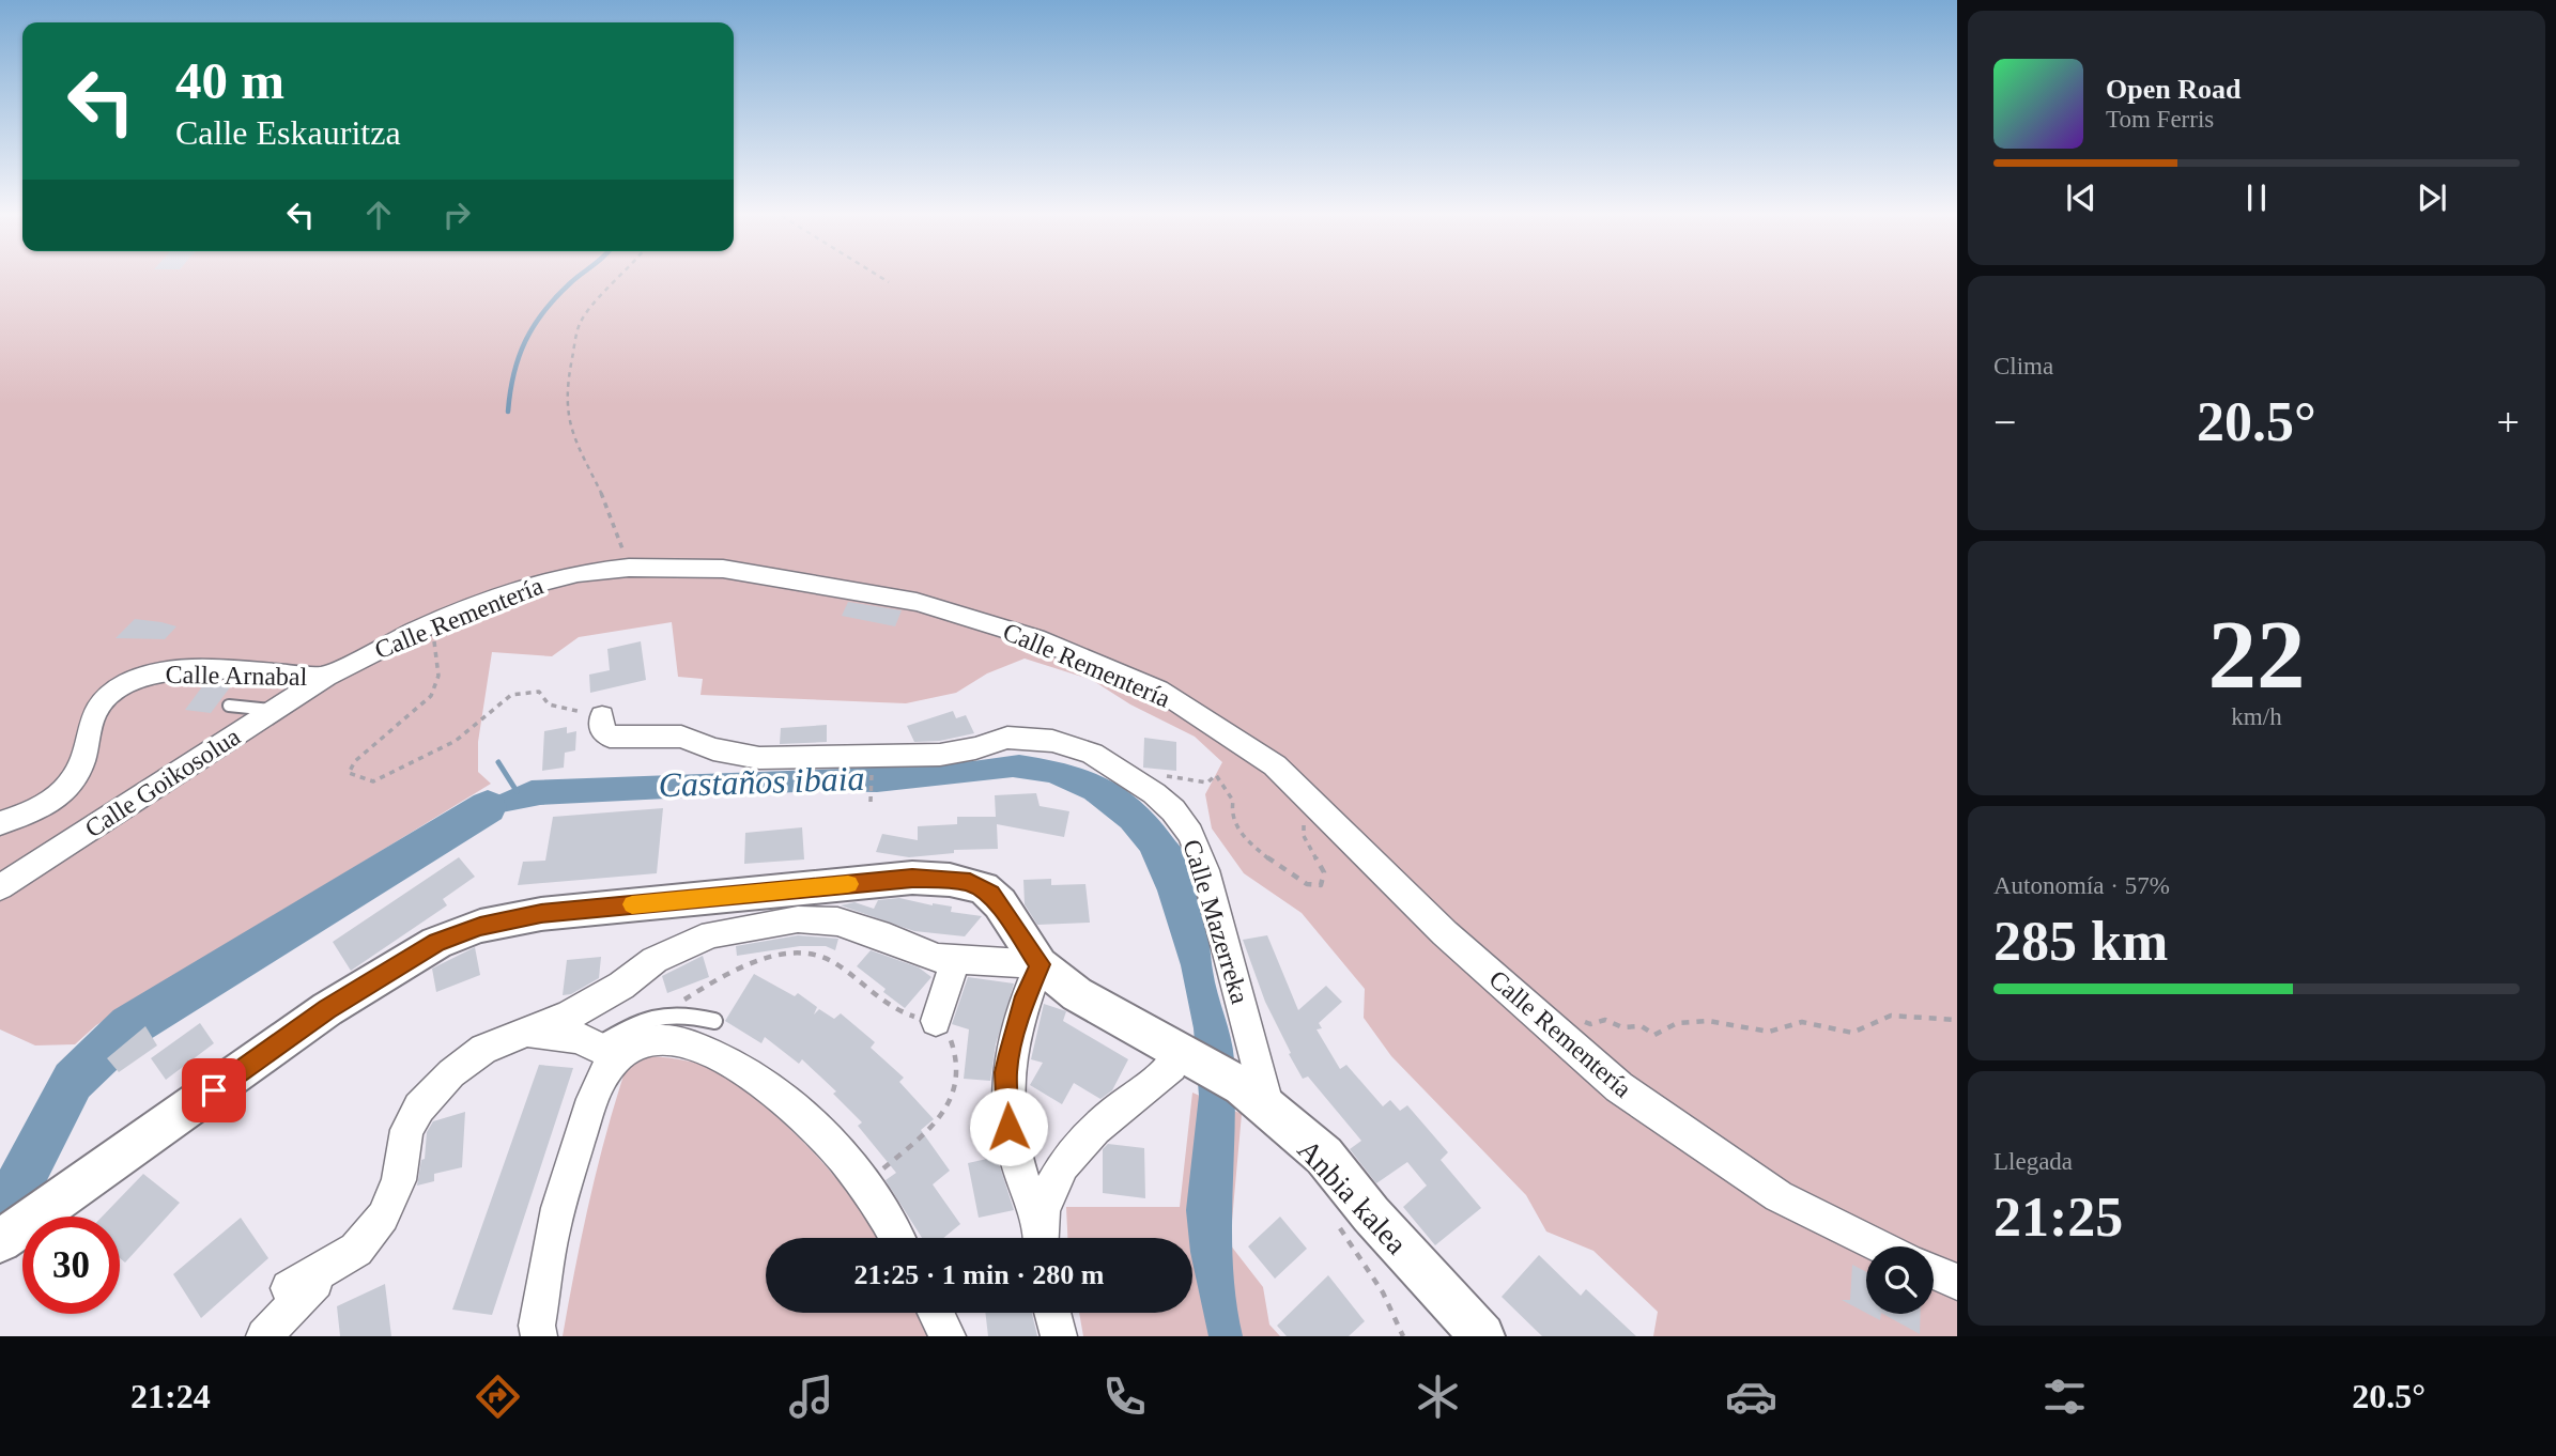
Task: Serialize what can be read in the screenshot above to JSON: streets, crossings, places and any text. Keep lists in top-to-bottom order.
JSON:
{
  "streets": {
    "street": [
      "Calle Rementería",
      "Calle Arnabal",
      "Calle Goikosolua",
      "Calle Mazerreka",
      "Anbia kalea"
    ]
  },
  "crossings": [
    ["Calle Rementería", "Calle Arnabal"],
    ["Calle Rementería", "Calle Goikosolua"],
    ["Calle Arnabal", "Calle Goikosolua"],
    ["Calle Mazerreka", "Anbia kalea"]
  ],
  "water": ["Castaños ibaia"],
  "page": {
    "turn": ["40 m", "Calle Eskauritza"],
    "song": ["Open Road", "Tom Ferris"],
    "tile": [
      "Clima",
      ["22", "km/h"],
      ["Autonomía · 57%", "285 km"],
      ["Llegada", "21:25"]
    ],
    "heat": ["−", "20.5°", "+"],
    "limit": "30",
    "trip": "21:25 · 1 min · 280 m",
    "tabs": ["21:24", "20.5°"]
  }
}
